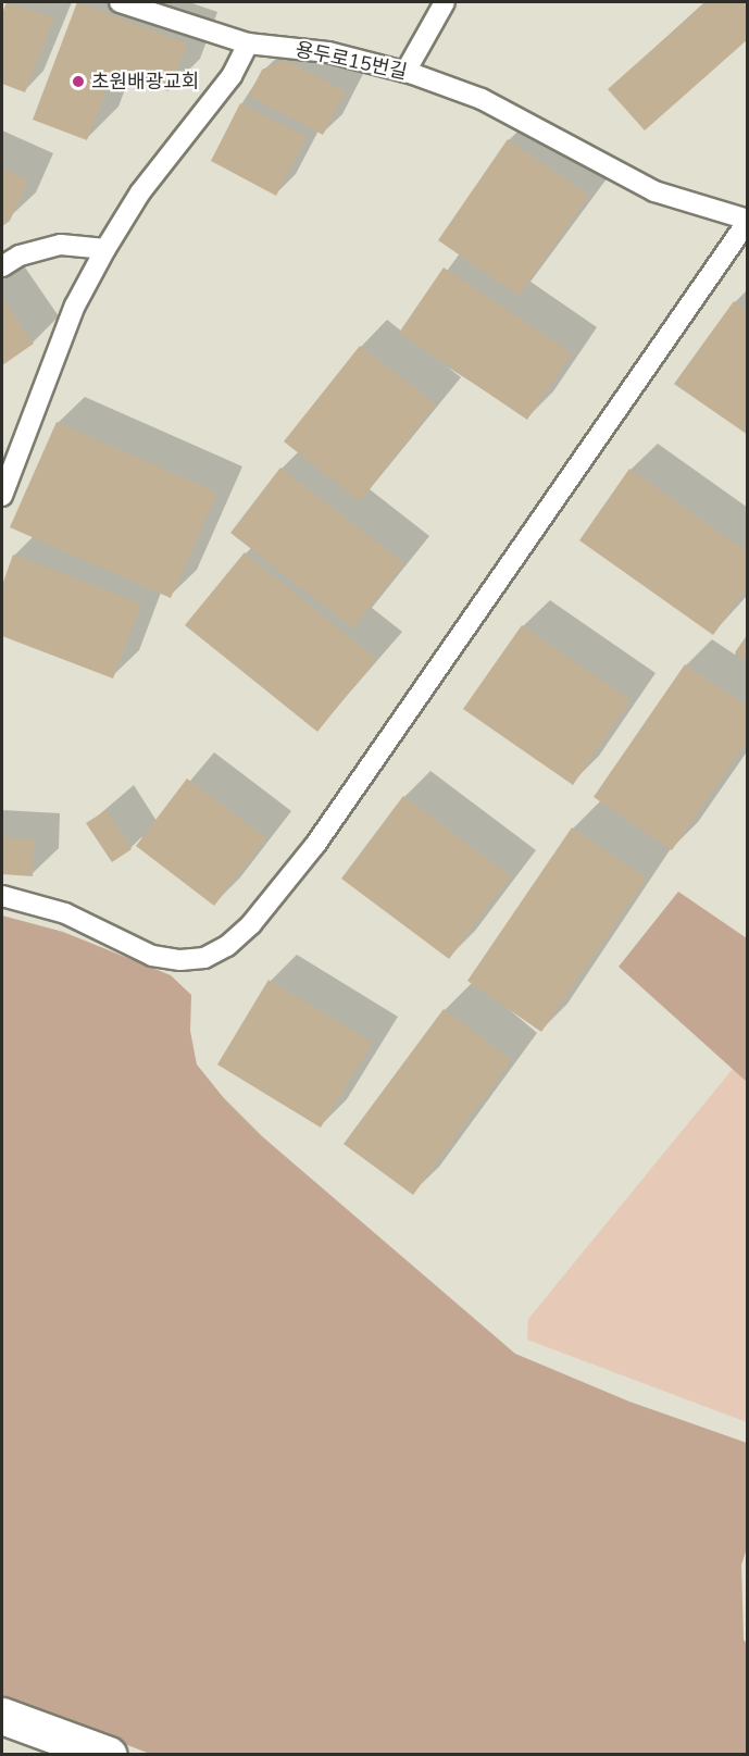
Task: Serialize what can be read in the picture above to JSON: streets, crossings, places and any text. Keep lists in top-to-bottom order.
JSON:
{
  "streets": {
    "lane": ["용두로15번길"]
  },
  "places": ["초원배광교회"]
}
